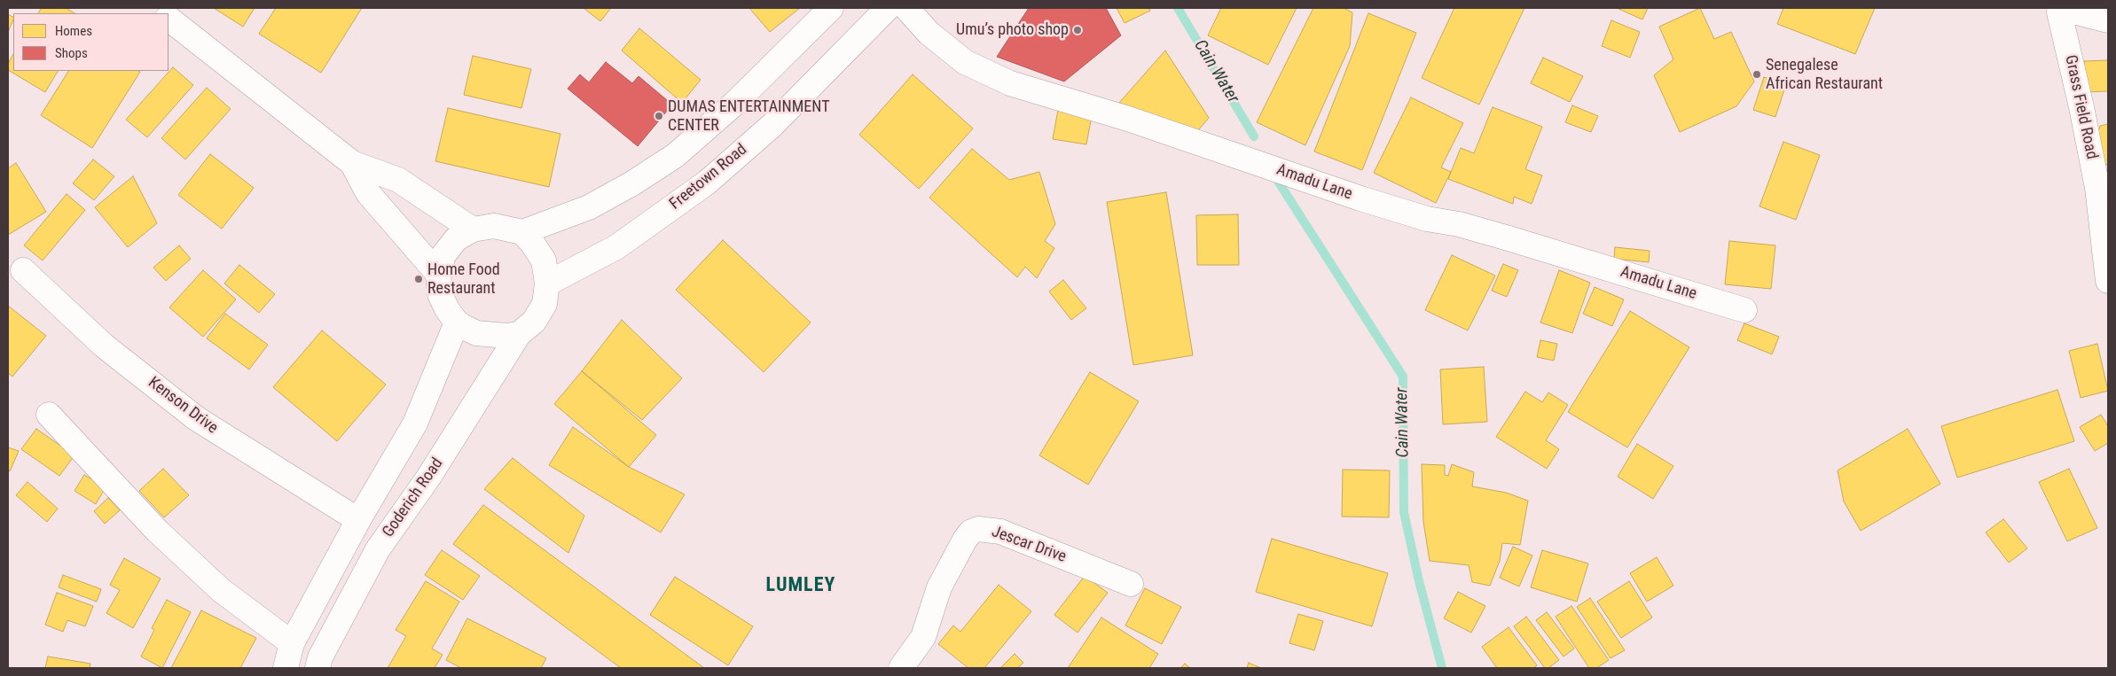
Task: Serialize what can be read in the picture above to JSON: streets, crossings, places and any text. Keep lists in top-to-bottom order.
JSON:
{
  "streets": {
    "main road": [
      "Grass Field Road",
      "Freetown Road",
      "Amadu Lane",
      "Kenson Drive",
      "Goderich Road",
      "Jescar Drive"
    ]
  },
  "crossings": [
    ["Freetown Road", "Goderich Road"],
    ["Kenson Drive", "Goderich Road"]
  ],
  "districts": ["LUMLEY"],
  "water": ["Cain Water"],
  "places": [
    "Umu’s photo shop",
    "Senegalese African Restaurant",
    "DUMAS ENTERTAINMENT CENTER",
    "Home Food Restaurant"
  ],
  "legend": ["Homes", "Shops"]
}
